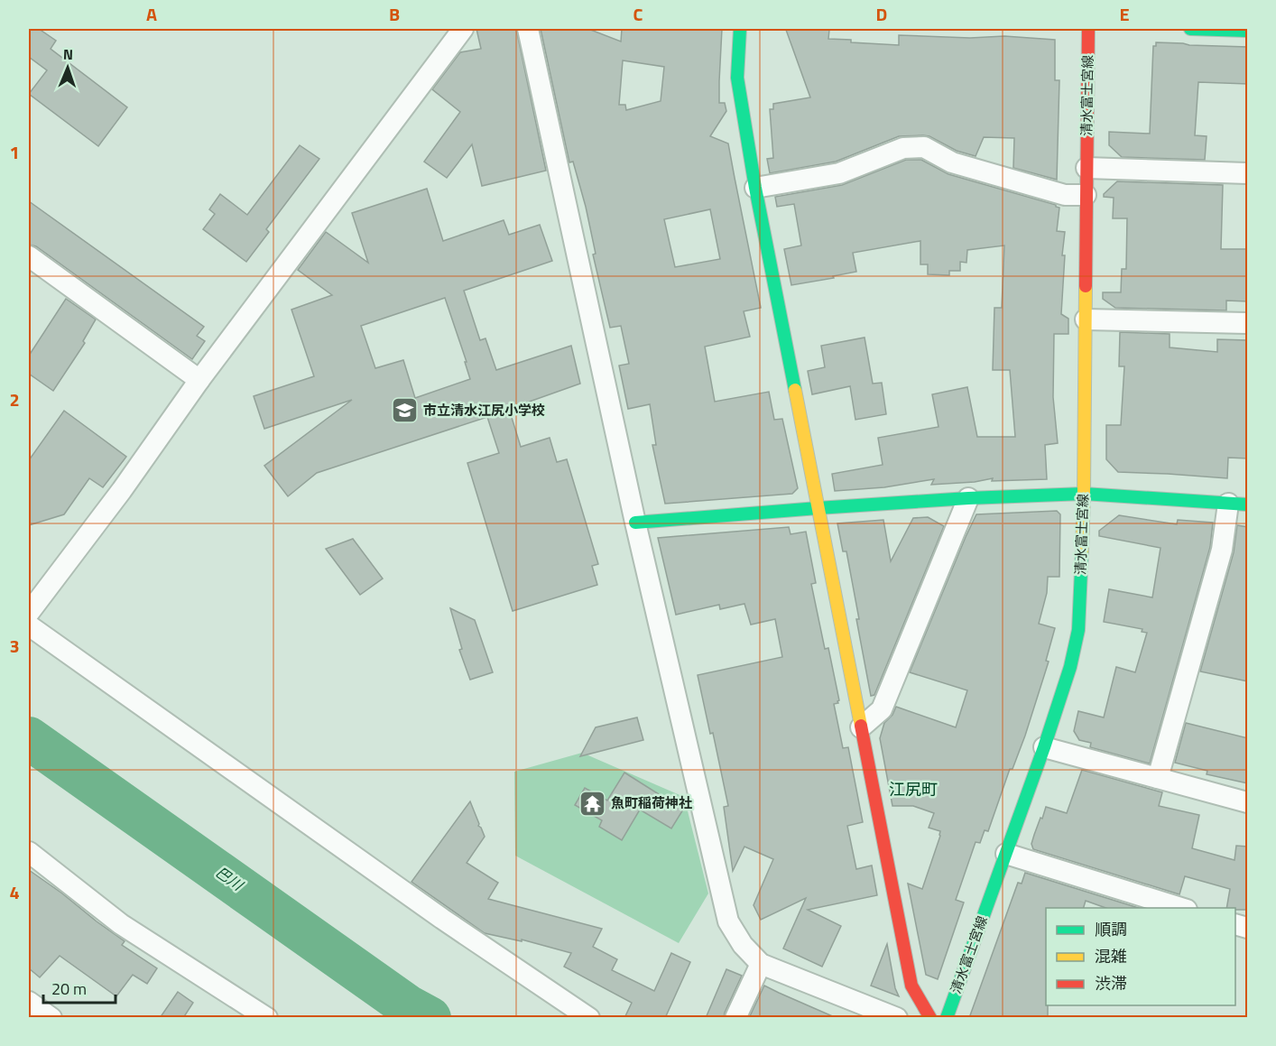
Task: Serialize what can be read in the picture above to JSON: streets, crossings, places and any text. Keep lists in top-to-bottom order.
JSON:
{
  "streets": {
    "street": ["清水富士宮線"]
  },
  "districts": ["江尻町"],
  "water": ["巴川"],
  "places": {
    "school or university": ["市立清水江尻小学校"],
    "temple": ["魚町稲荷神社"]
  },
  "legend": ["順調", "混雑", "渋滞"],
  "scale_bar": "20 m",
  "north": "top",
  "grid": {
    "columns": [
      "A",
      "B",
      "C",
      "D",
      "E"
    ],
    "rows": [
      "1",
      "2",
      "3",
      "4"
    ]
  }
}
